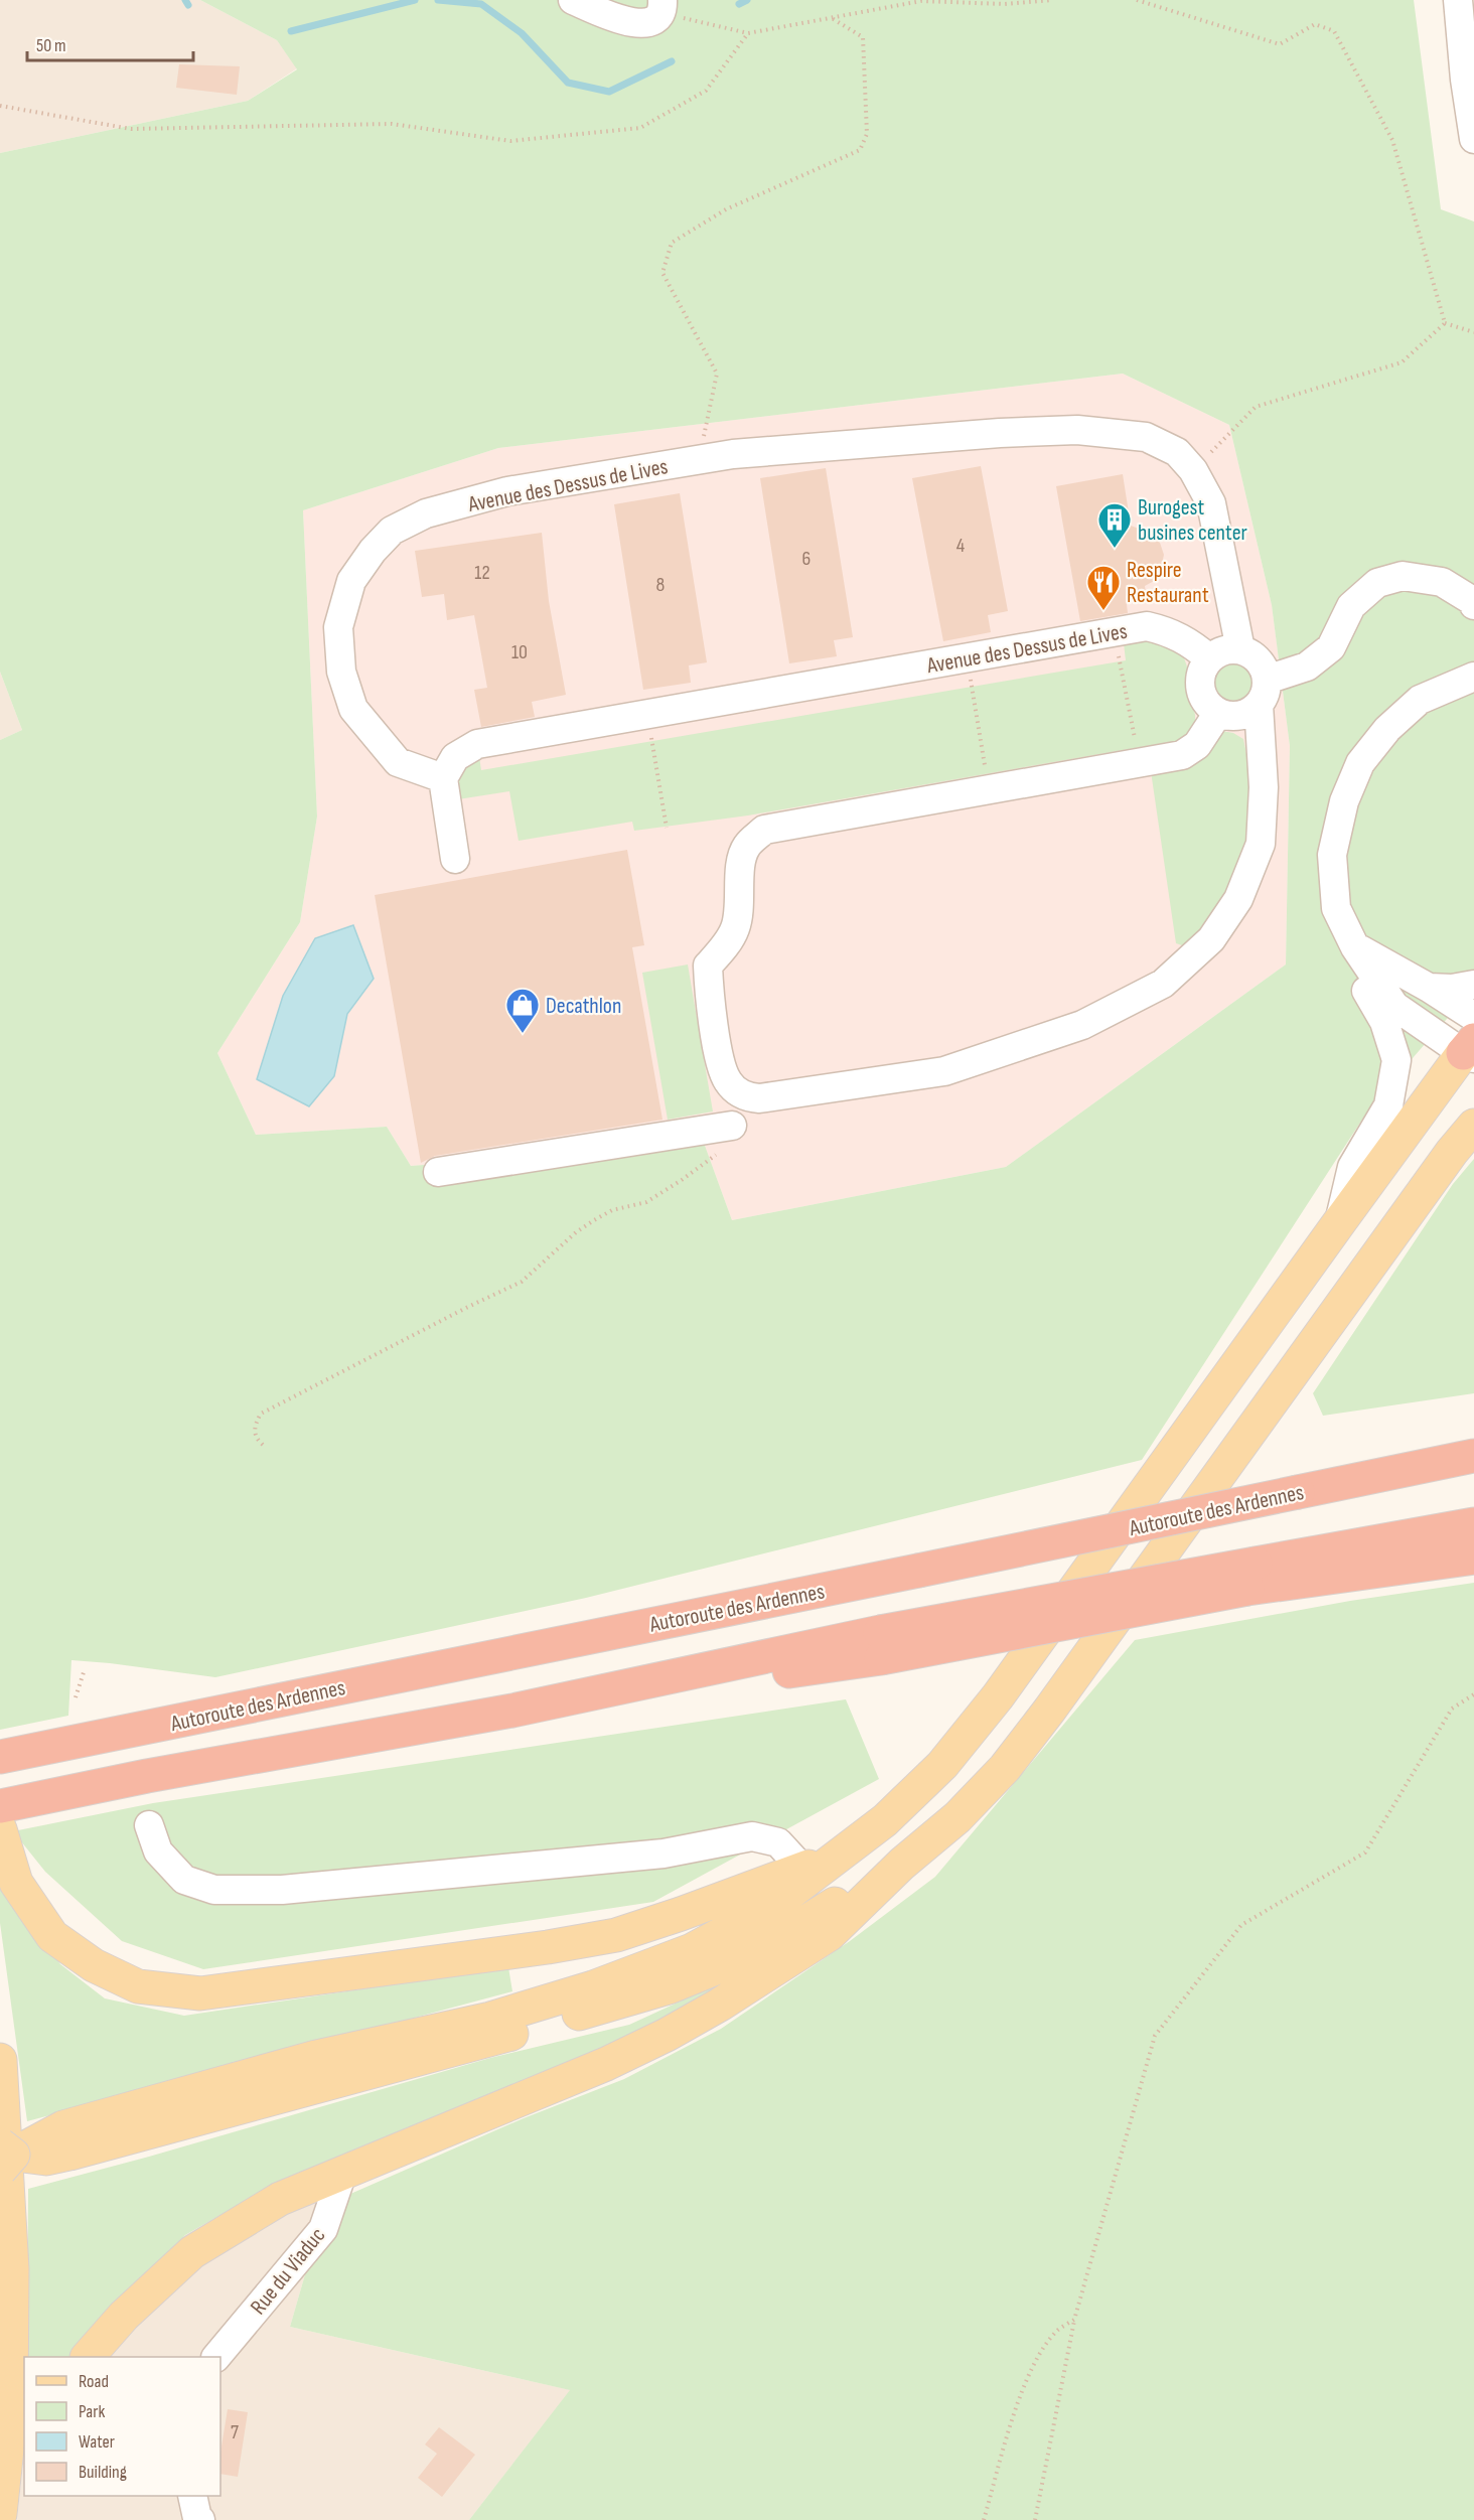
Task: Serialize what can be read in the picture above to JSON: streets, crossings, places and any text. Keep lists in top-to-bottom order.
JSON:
{
  "streets": {
    "highway": ["Autoroute des Ardennes"],
    "street": ["Avenue des Dessus de Lives", "Rue du Viaduc"]
  },
  "places": {
    "building": ["Burogest busines center"],
    "restaurant": ["Respire Restaurant"],
    "shop": ["Decathlon"]
  },
  "house_numbers": [
    "4",
    "6",
    "12",
    "8",
    "10",
    "7"
  ],
  "legend": [
    "Road",
    "Park",
    "Water",
    "Building"
  ],
  "scale_bar": "50 m"
}
